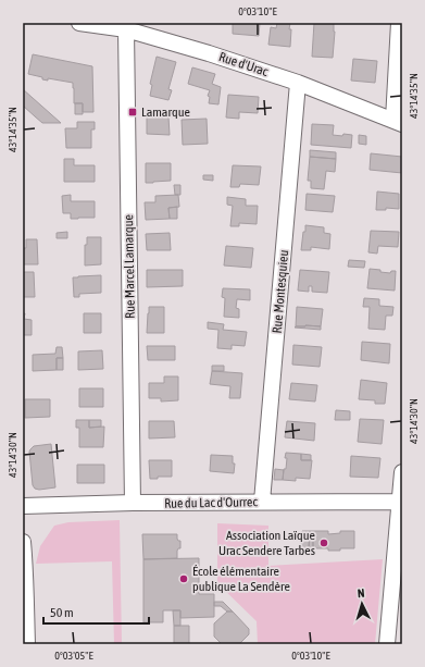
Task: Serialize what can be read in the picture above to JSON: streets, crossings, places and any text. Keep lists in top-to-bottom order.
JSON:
{
  "streets": {
    "street": [
      "Rue d'Urac",
      "Rue Marcel Lamarque",
      "Rue Montesquieu",
      "Rue du Lac d'Ourrec"
    ]
  },
  "crossings": [
    ["Rue d'Urac", "Rue Marcel Lamarque"],
    ["Rue d'Urac", "Rue Montesquieu"],
    ["Rue Marcel Lamarque", "Rue du Lac d'Ourrec"],
    ["Rue Montesquieu", "Rue du Lac d'Ourrec"]
  ],
  "places": {
    "transit": ["Lamarque"],
    "other": ["Association Laïque Urac Sendere Tarbes", "École élémentaire publique La Sendère"]
  },
  "scale_bar": "50 m",
  "north": "top",
  "coordinates": [
    "0°03'10\"E",
    "43°14'35\"N",
    "43°14'30\"N",
    "0°03'05\"E"
  ]
}
